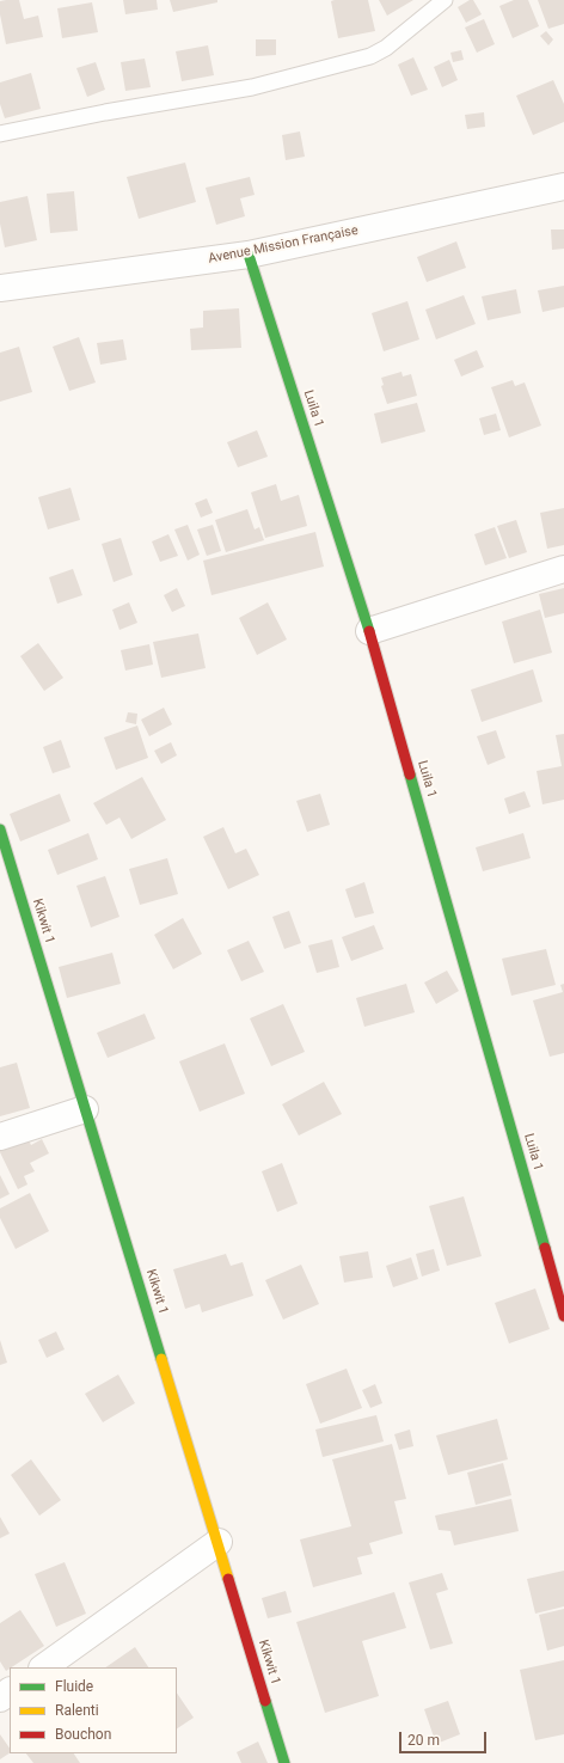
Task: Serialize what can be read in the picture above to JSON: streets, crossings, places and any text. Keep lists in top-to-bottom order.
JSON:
{
  "streets": {
    "street": ["Avenue Mission Française", "Luila 1", "Kikwit 1"]
  },
  "crossings": [
    ["Avenue Mission Française", "Luila 1"]
  ],
  "legend": ["Fluide", "Ralenti", "Bouchon"],
  "scale_bar": "20 m"
}
